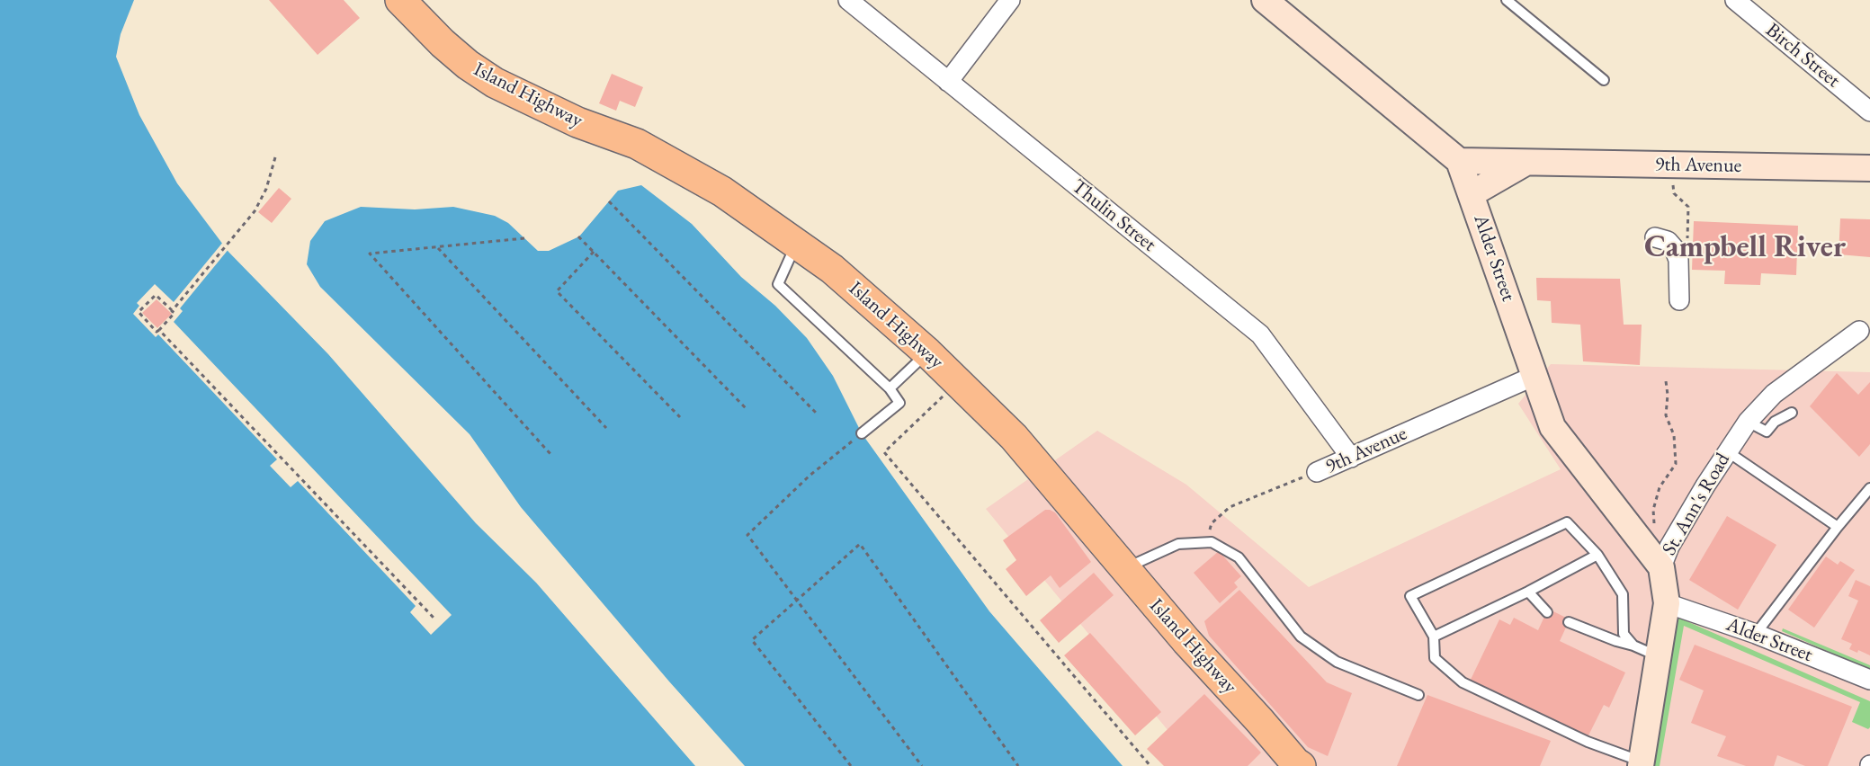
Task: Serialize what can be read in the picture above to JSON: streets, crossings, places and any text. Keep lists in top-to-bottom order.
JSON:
{
  "streets": {
    "main road": ["Island Highway"],
    "street": [
      "Birch Street",
      "9th Avenue",
      "Thulin Street",
      "Alder Street",
      "St. Ann's Road"
    ]
  },
  "crossings": [
    ["9th Avenue", "Thulin Street"],
    ["9th Avenue", "Alder Street"],
    ["Alder Street", "St. Ann's Road"]
  ],
  "districts": ["Campbell River"]
}
